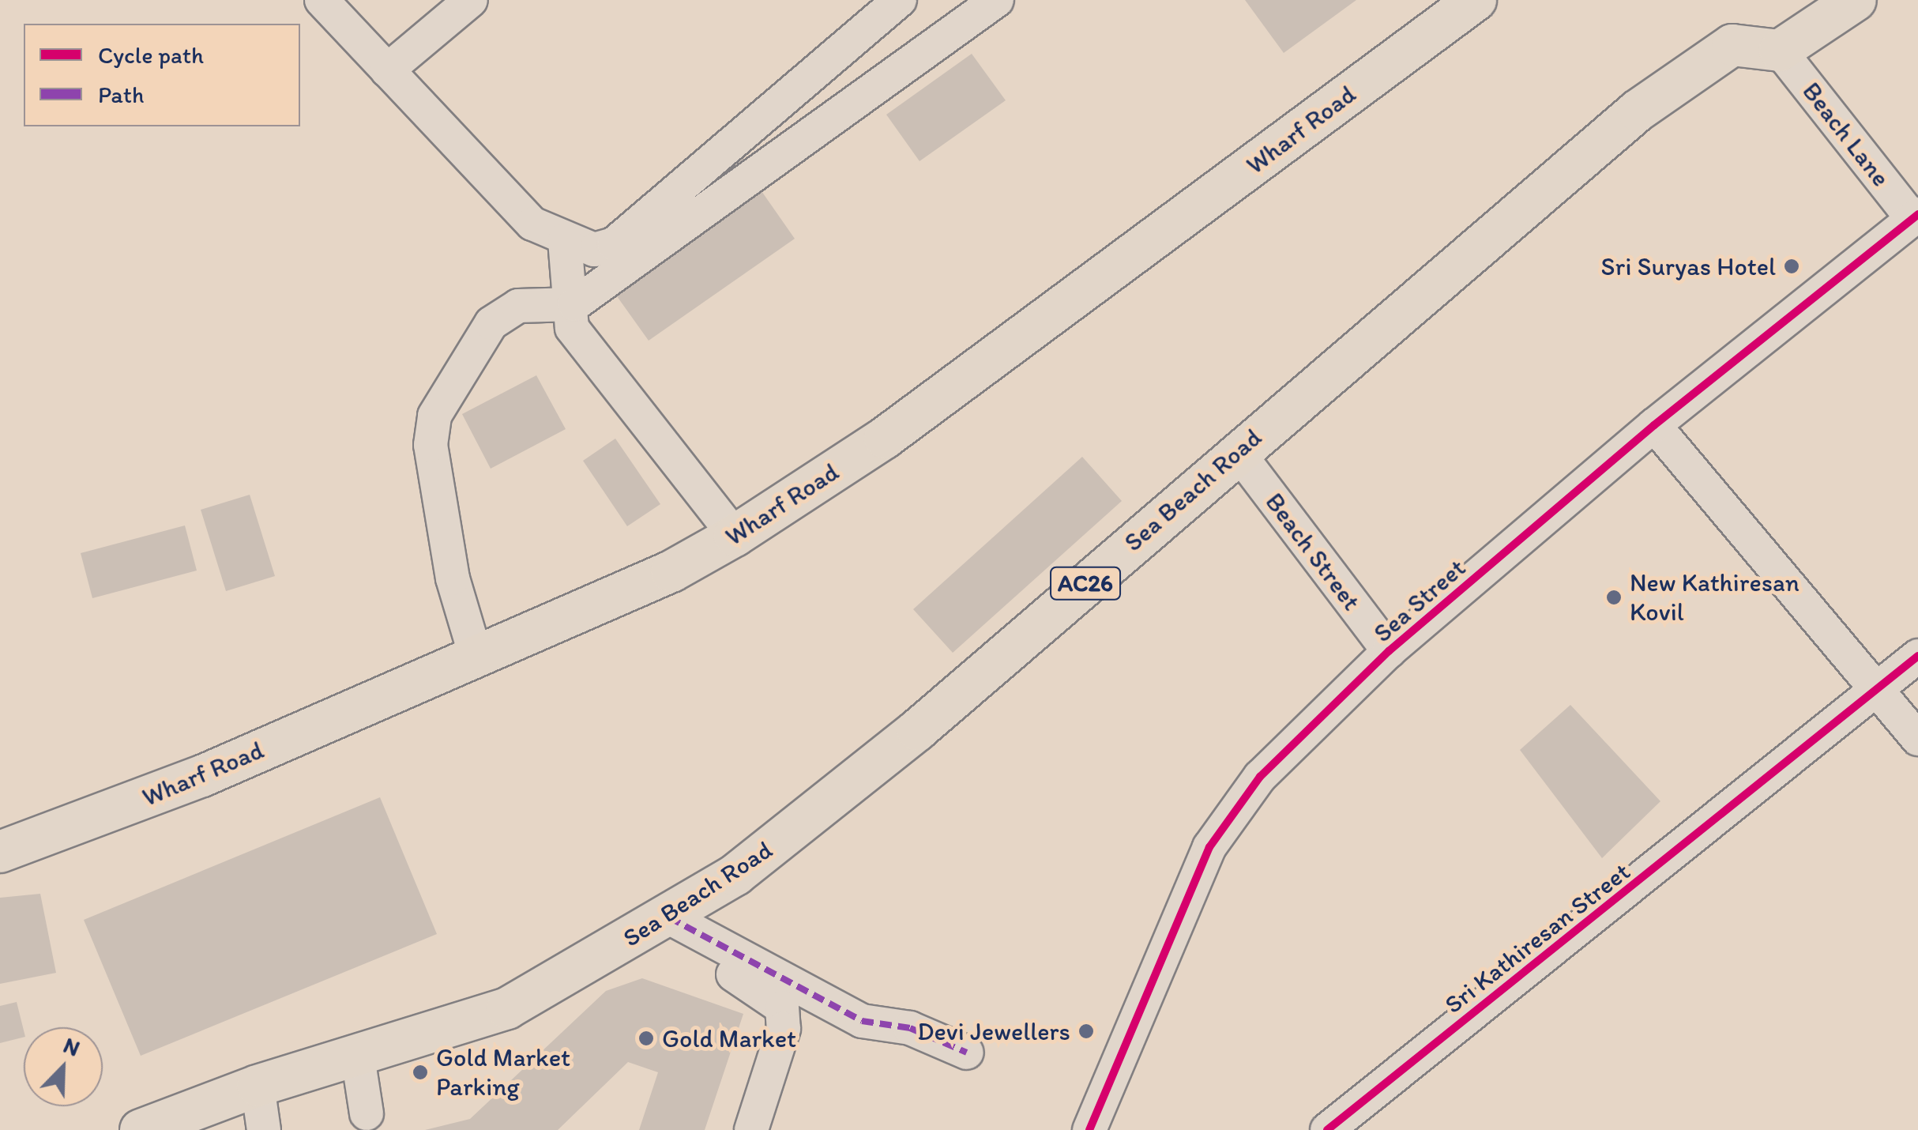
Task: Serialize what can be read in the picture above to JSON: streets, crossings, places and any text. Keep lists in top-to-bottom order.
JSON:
{
  "streets": {
    "main road": ["Wharf Road", "Sea Beach Road", "AC26"],
    "street": [
      "Beach Lane",
      "Beach Street",
      "Sea Street",
      "Sri Kathiresan Street"
    ]
  },
  "crossings": [
    ["Beach Lane", "Sea Beach Road"],
    ["Beach Lane", "Sea Street"],
    ["Sea Beach Road", "Beach Street"],
    ["Beach Street", "Sea Street"]
  ],
  "places": [
    "Sri Suryas Hotel",
    "New Kathiresan Kovil",
    "Devi Jewellers",
    "Gold Market",
    "Gold Market Parking"
  ],
  "legend": ["Cycle path", "Path"],
  "north": "top right"
}
